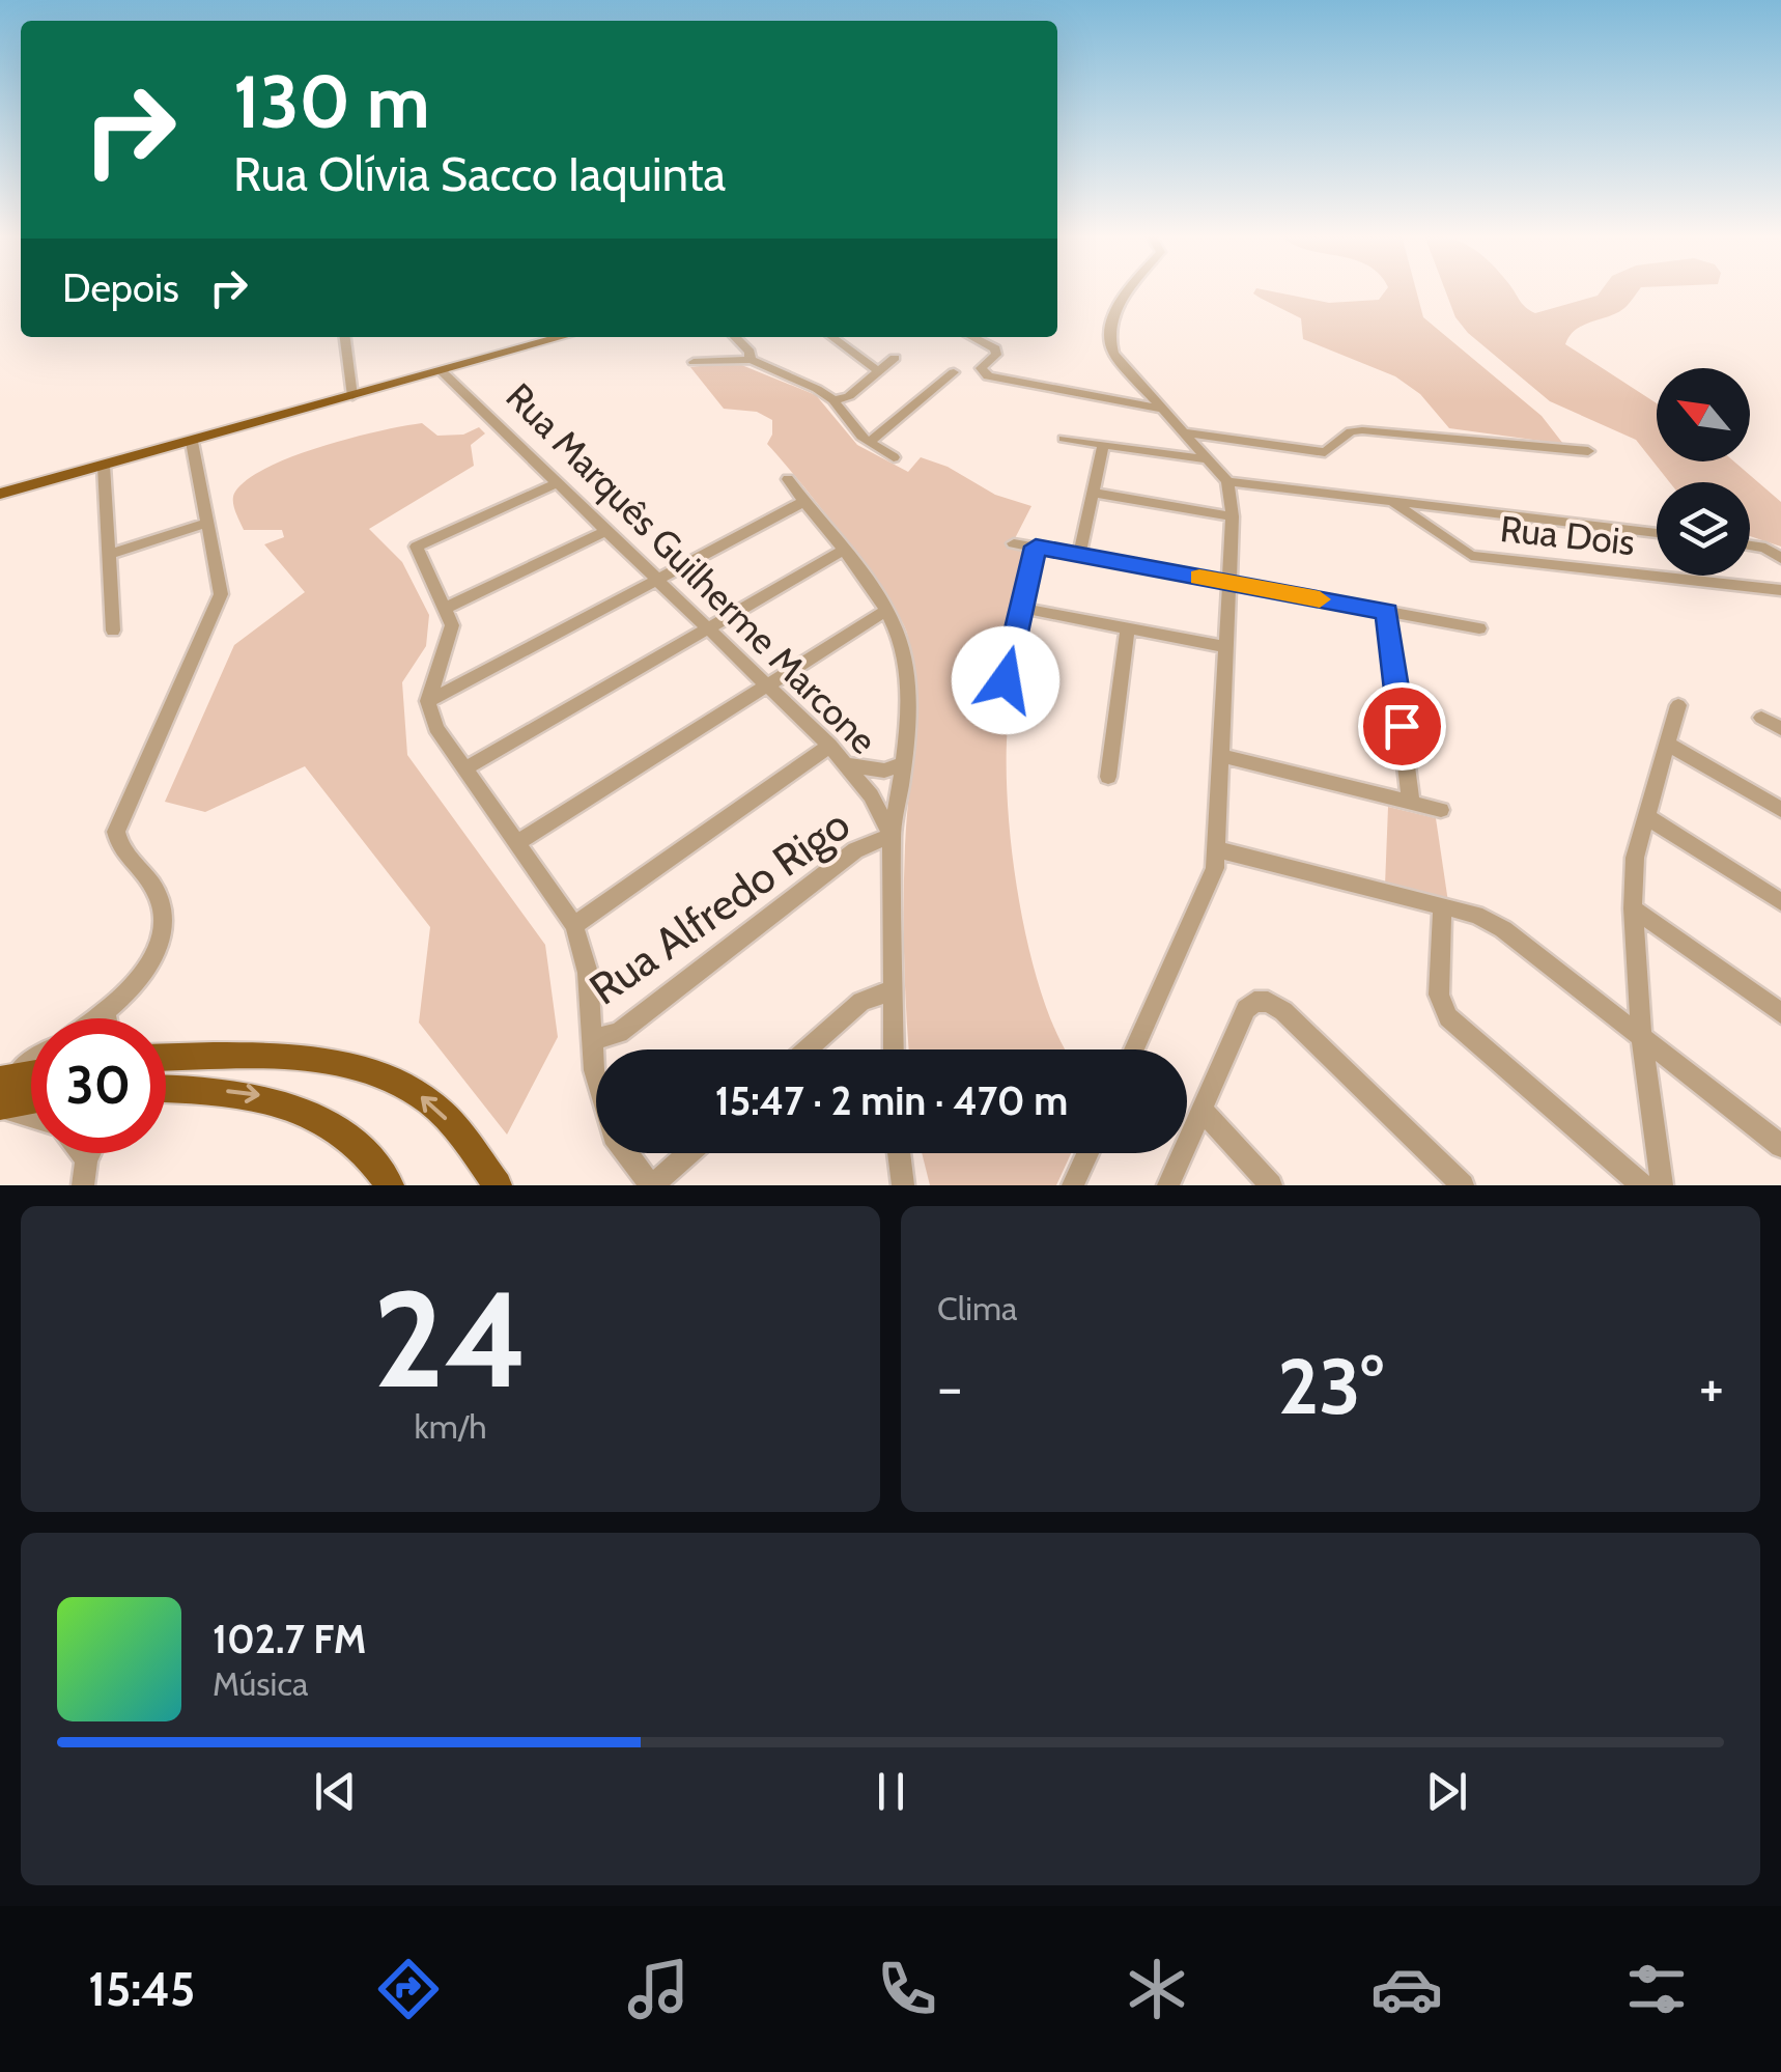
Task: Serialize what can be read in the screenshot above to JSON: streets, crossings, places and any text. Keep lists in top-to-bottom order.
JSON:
{
  "streets": {
    "street": ["Rua Dois", "Rua Marquês Guilherme Marcone", "Rua Alfredo Rigo"]
  },
  "crossings": [
    ["Rua Marquês Guilherme Marcone", "Rua Alfredo Rigo"]
  ],
  "north": "top left",
  "page": {
    "turn": ["130 m", "Rua Olívia Sacco Iaquinta"],
    "then": "Depois",
    "limit": "30",
    "trip": "15:47 · 2 min · 470 m",
    "tile": [
      ["24", "km/h"],
      "Clima"
    ],
    "heat": ["−", "23°", "+"],
    "song": ["102.7 FM", "Música"],
    "tabs": "15:45"
  }
}
